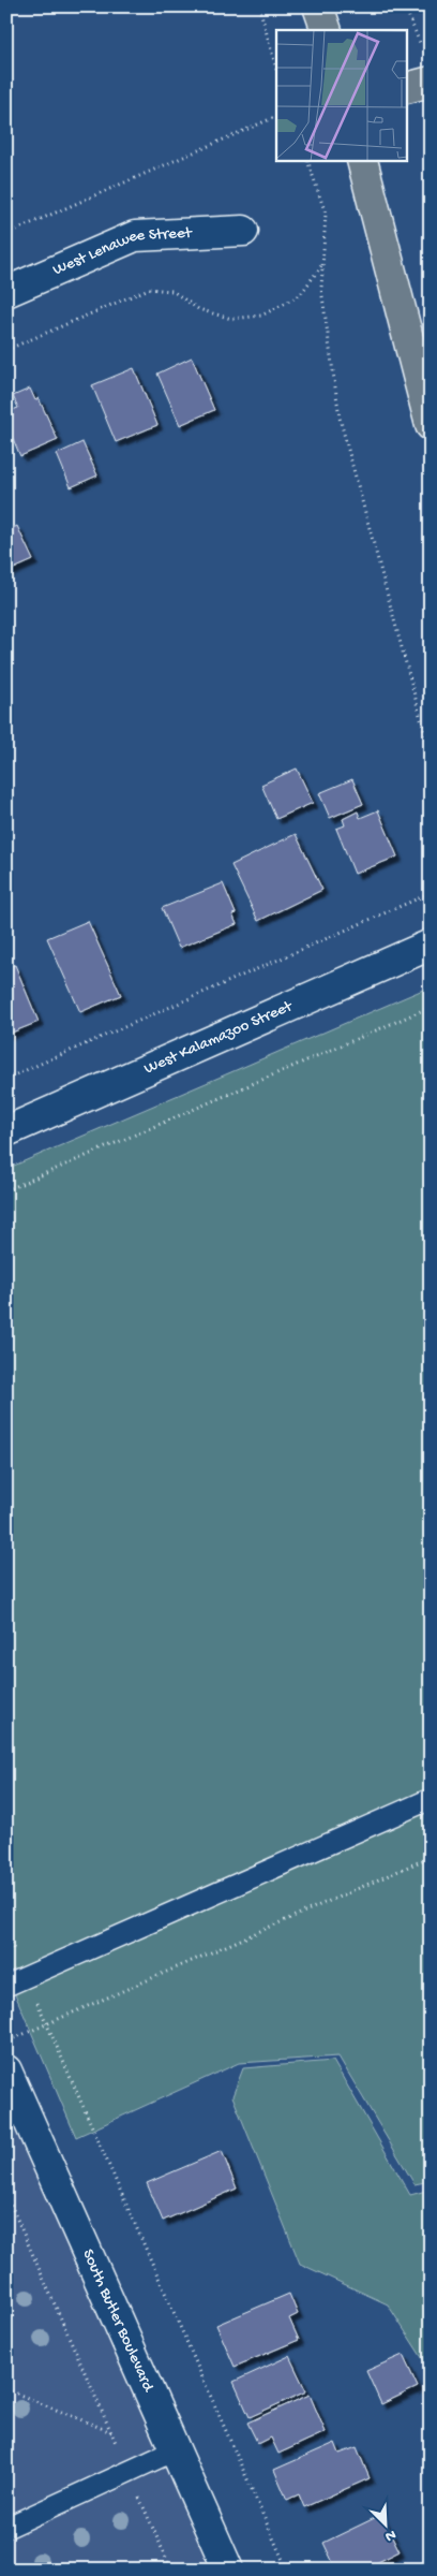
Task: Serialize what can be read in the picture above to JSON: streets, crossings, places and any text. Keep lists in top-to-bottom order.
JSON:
{
  "streets": {
    "street": ["West Lenawee Street", "West Kalamazoo Street", "South Butler Boulevard"]
  },
  "north": "bottom right"
}
